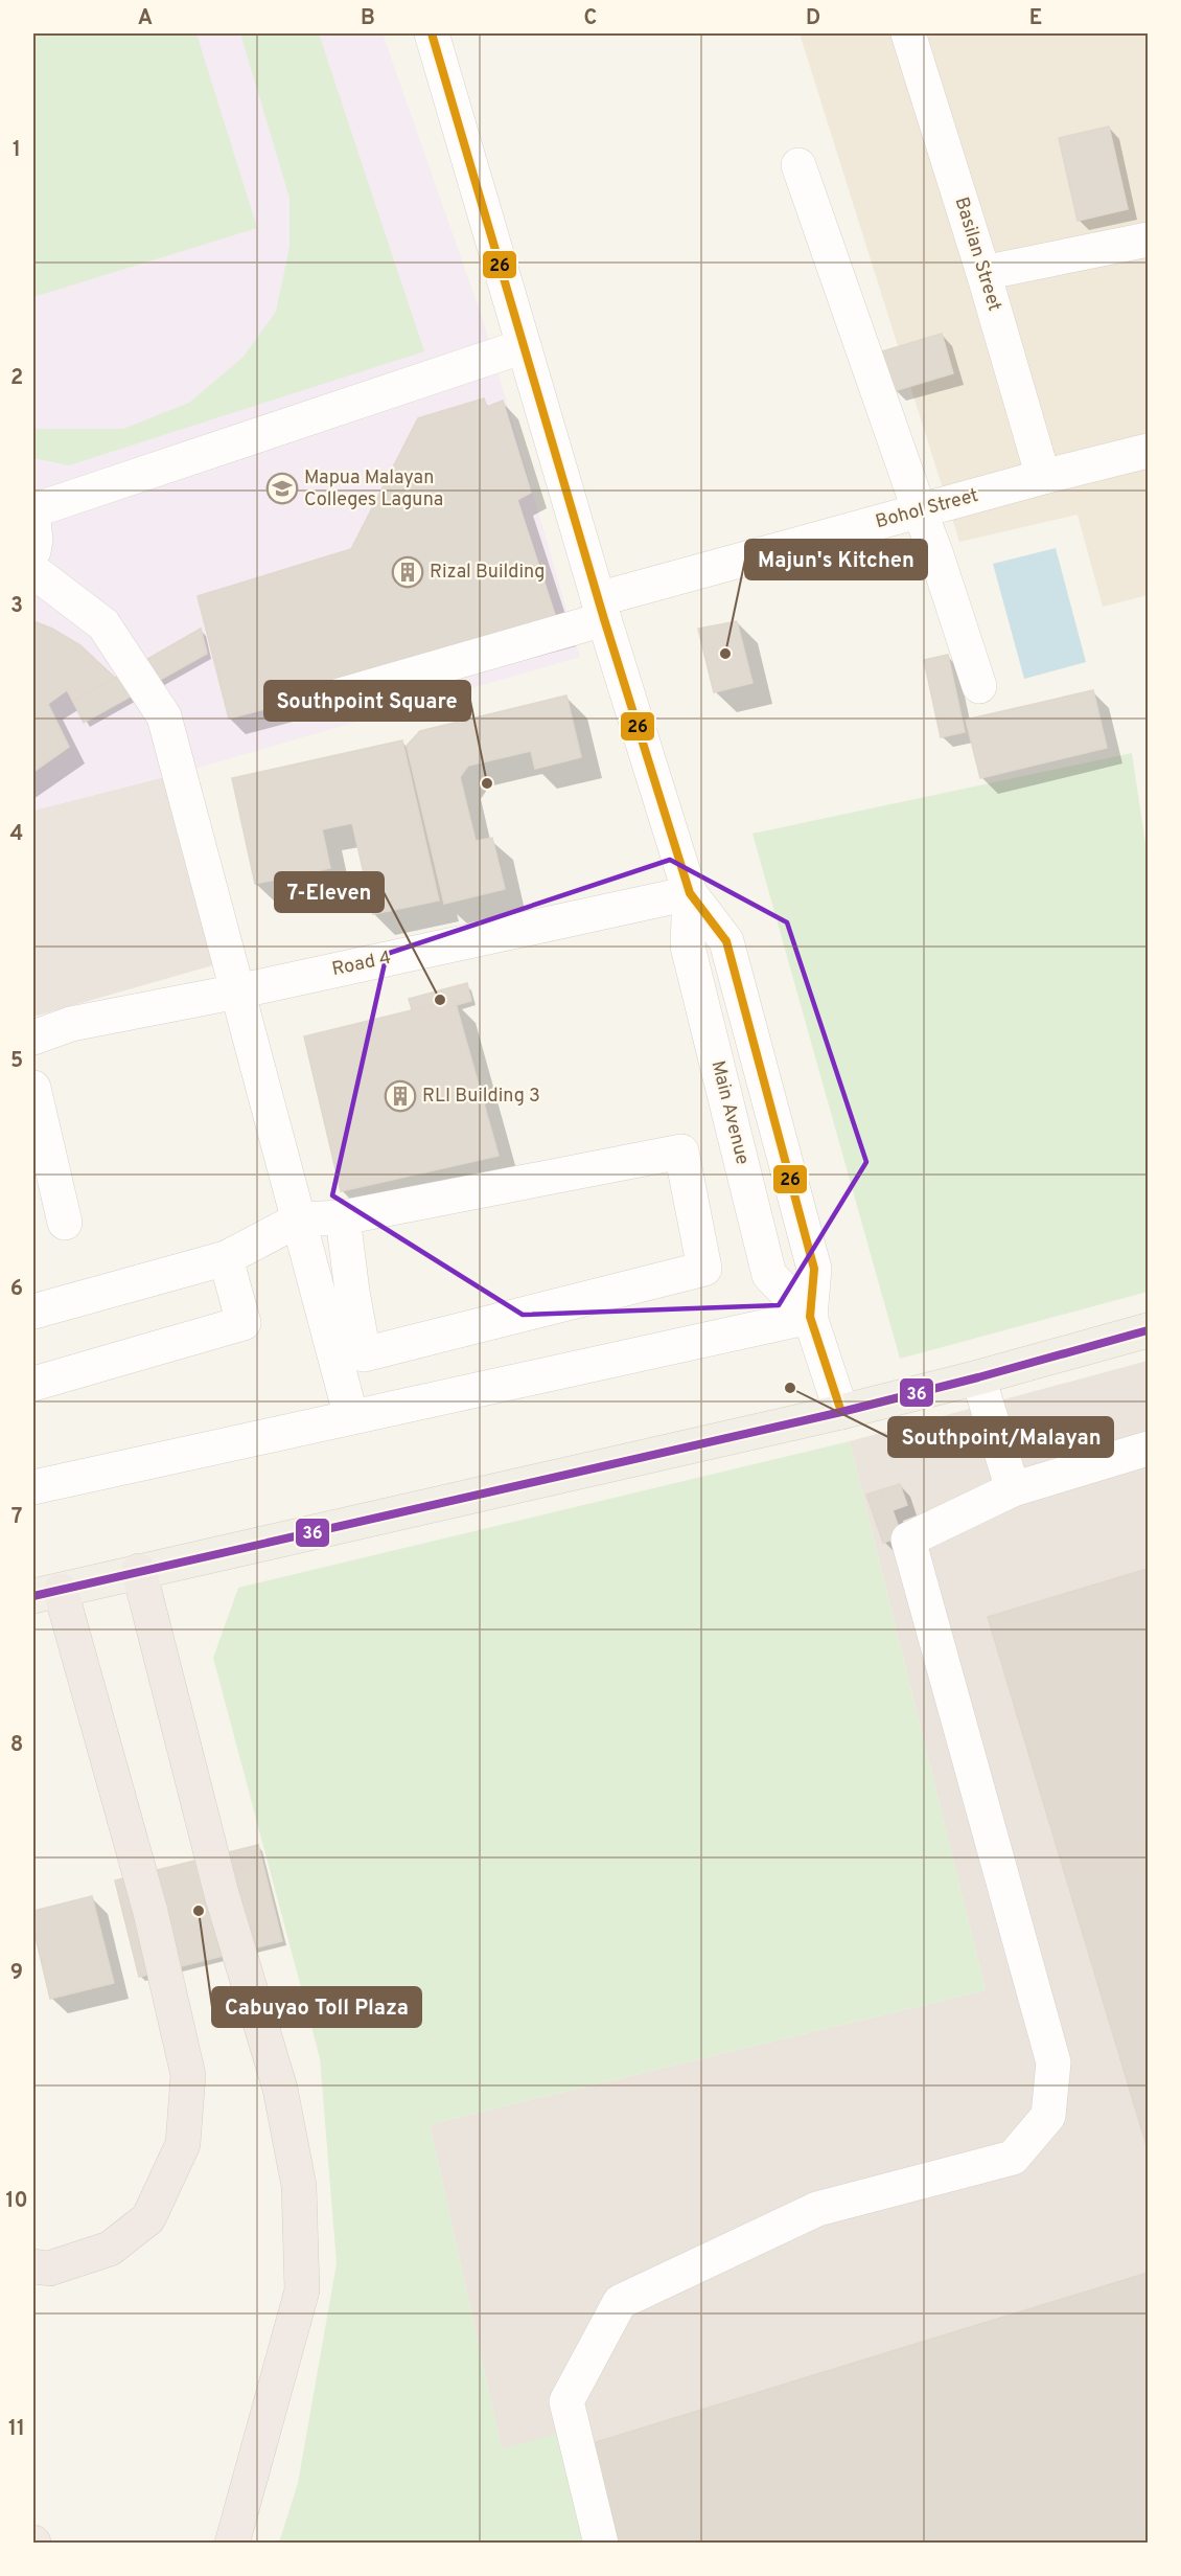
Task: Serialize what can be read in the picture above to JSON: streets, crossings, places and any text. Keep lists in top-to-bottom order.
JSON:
{
  "streets": {
    "street": ["Basilan Street", "Bohol Street", "Road 4"]
  },
  "crossings": [
    ["Basilan Street", "Bohol Street"]
  ],
  "places": {
    "school or university": ["Mapua Malayan Colleges Laguna"],
    "building": ["Rizal Building", "RLI Building 3"],
    "other": [
      "Majun's Kitchen",
      "Southpoint Square",
      "7-Eleven",
      "Southpoint/Malayan",
      "Cabuyao Toll Plaza"
    ]
  },
  "lines": ["transit line 26", "transit line 36"],
  "grid": {
    "columns": [
      "A",
      "B",
      "C",
      "D",
      "E"
    ],
    "rows": [
      "1",
      "2",
      "3",
      "4",
      "5",
      "6",
      "7",
      "8",
      "9",
      "10",
      "11"
    ]
  }
}
